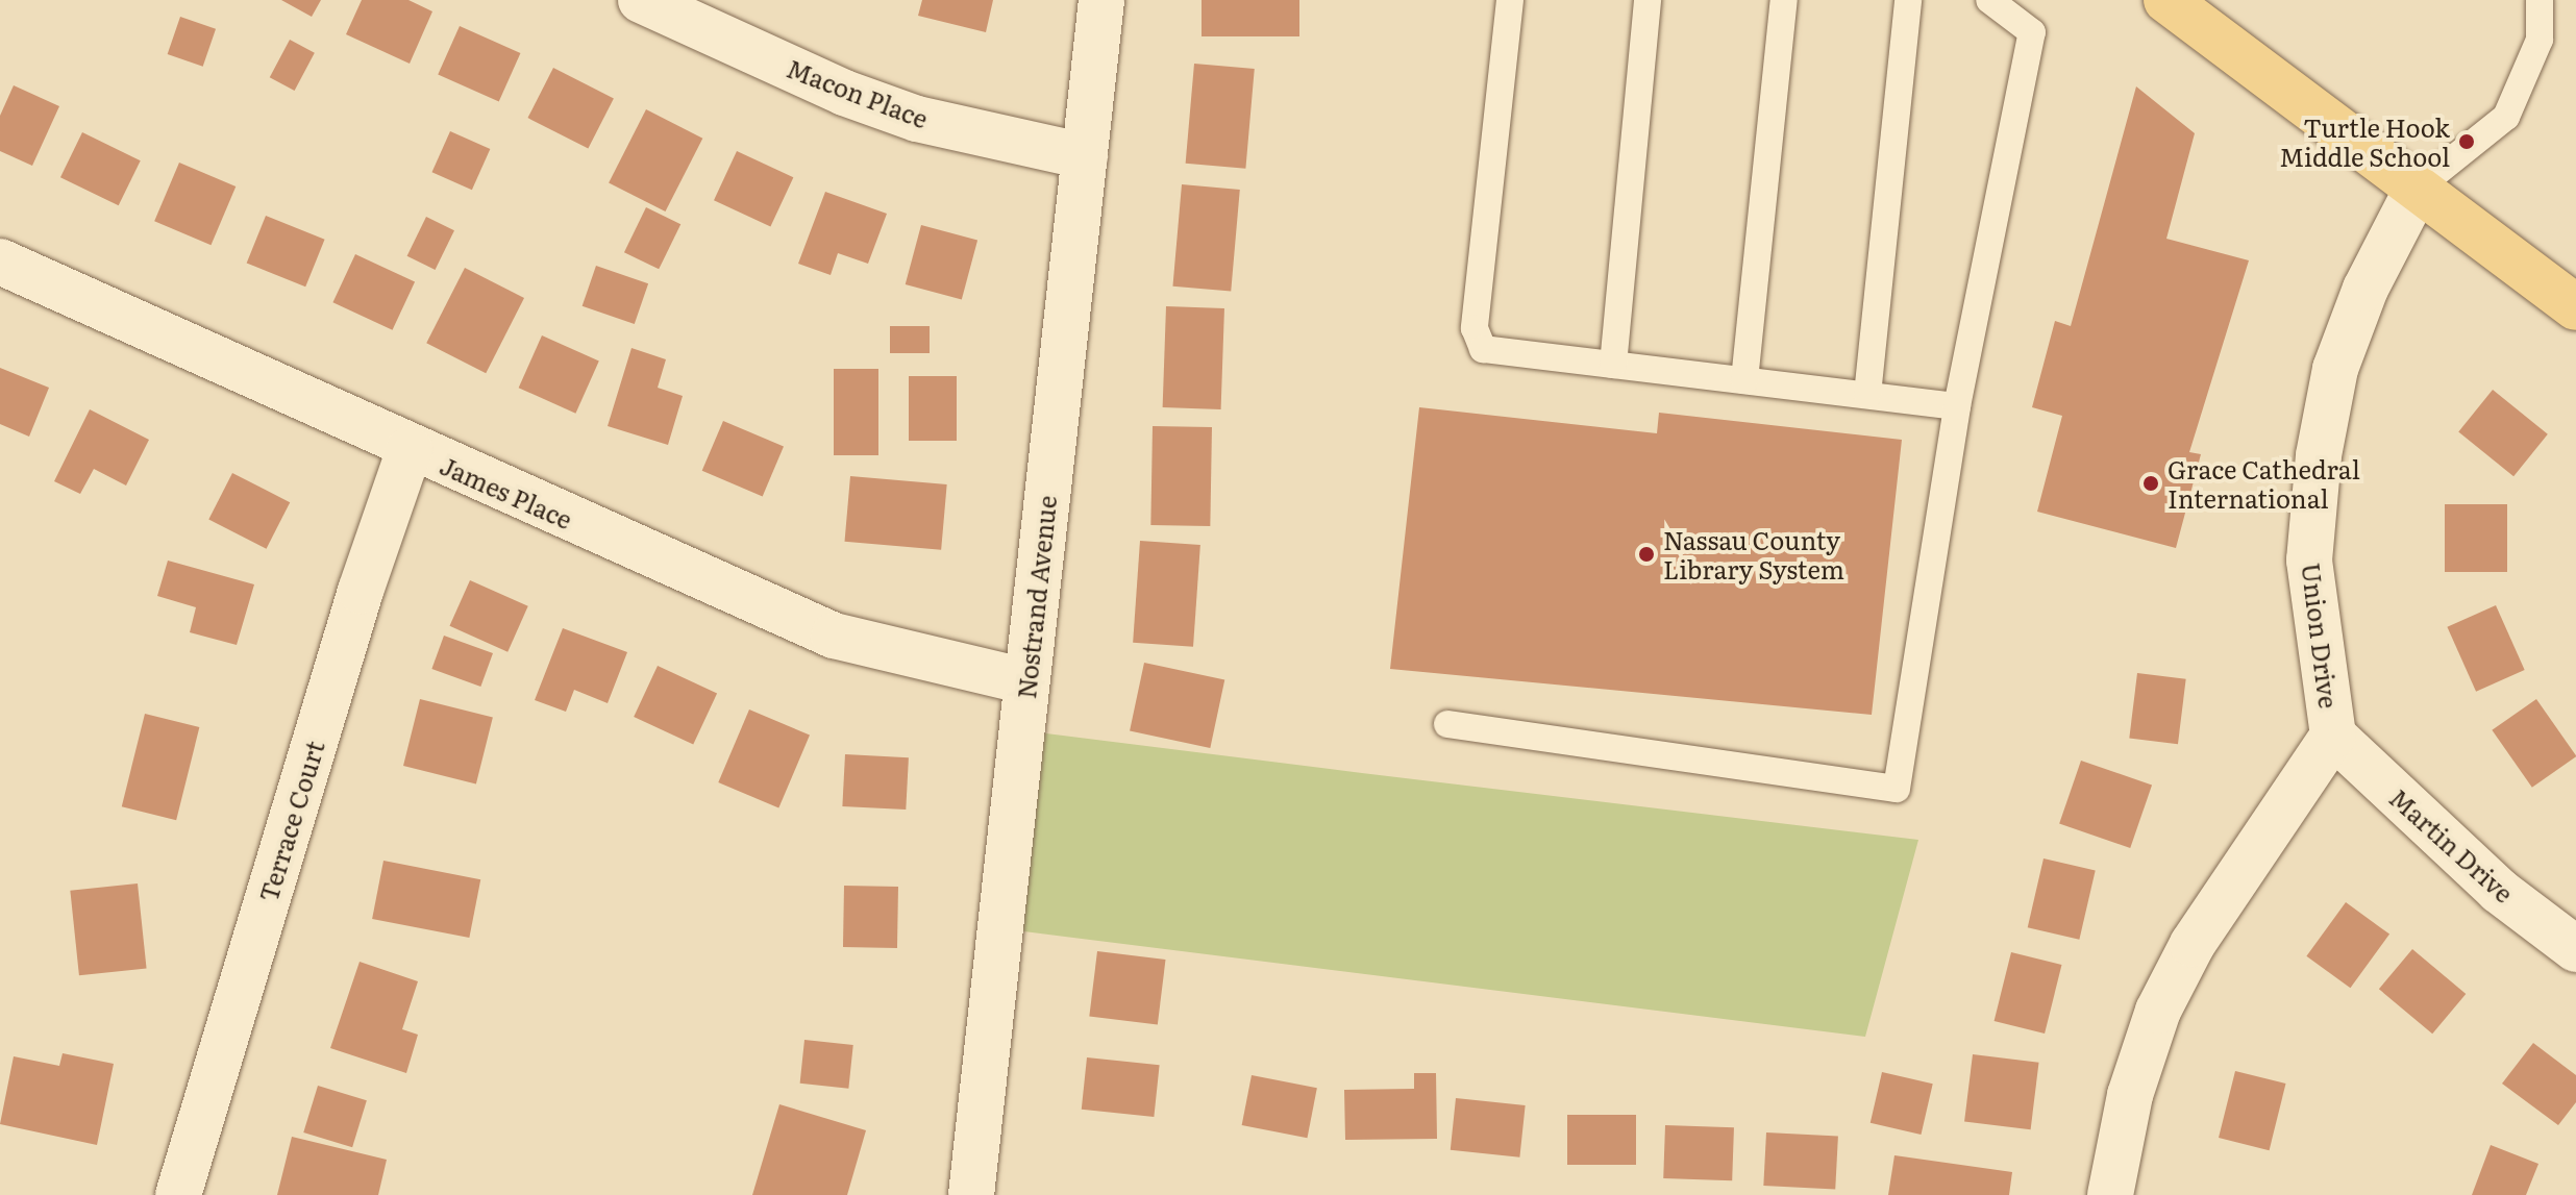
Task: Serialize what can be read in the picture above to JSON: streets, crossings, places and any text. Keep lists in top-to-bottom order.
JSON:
{
  "streets": {
    "street": [
      "Macon Place",
      "James Place",
      "Nostrand Avenue",
      "Union Drive",
      "Terrace Court",
      "Martin Drive"
    ]
  },
  "crossings": [
    ["Macon Place", "Nostrand Avenue"],
    ["James Place", "Nostrand Avenue"],
    ["James Place", "Terrace Court"],
    ["Union Drive", "Martin Drive"]
  ],
  "places": ["Turtle Hook Middle School", "Grace Cathedral International", "Nassau County Library System"]
}
